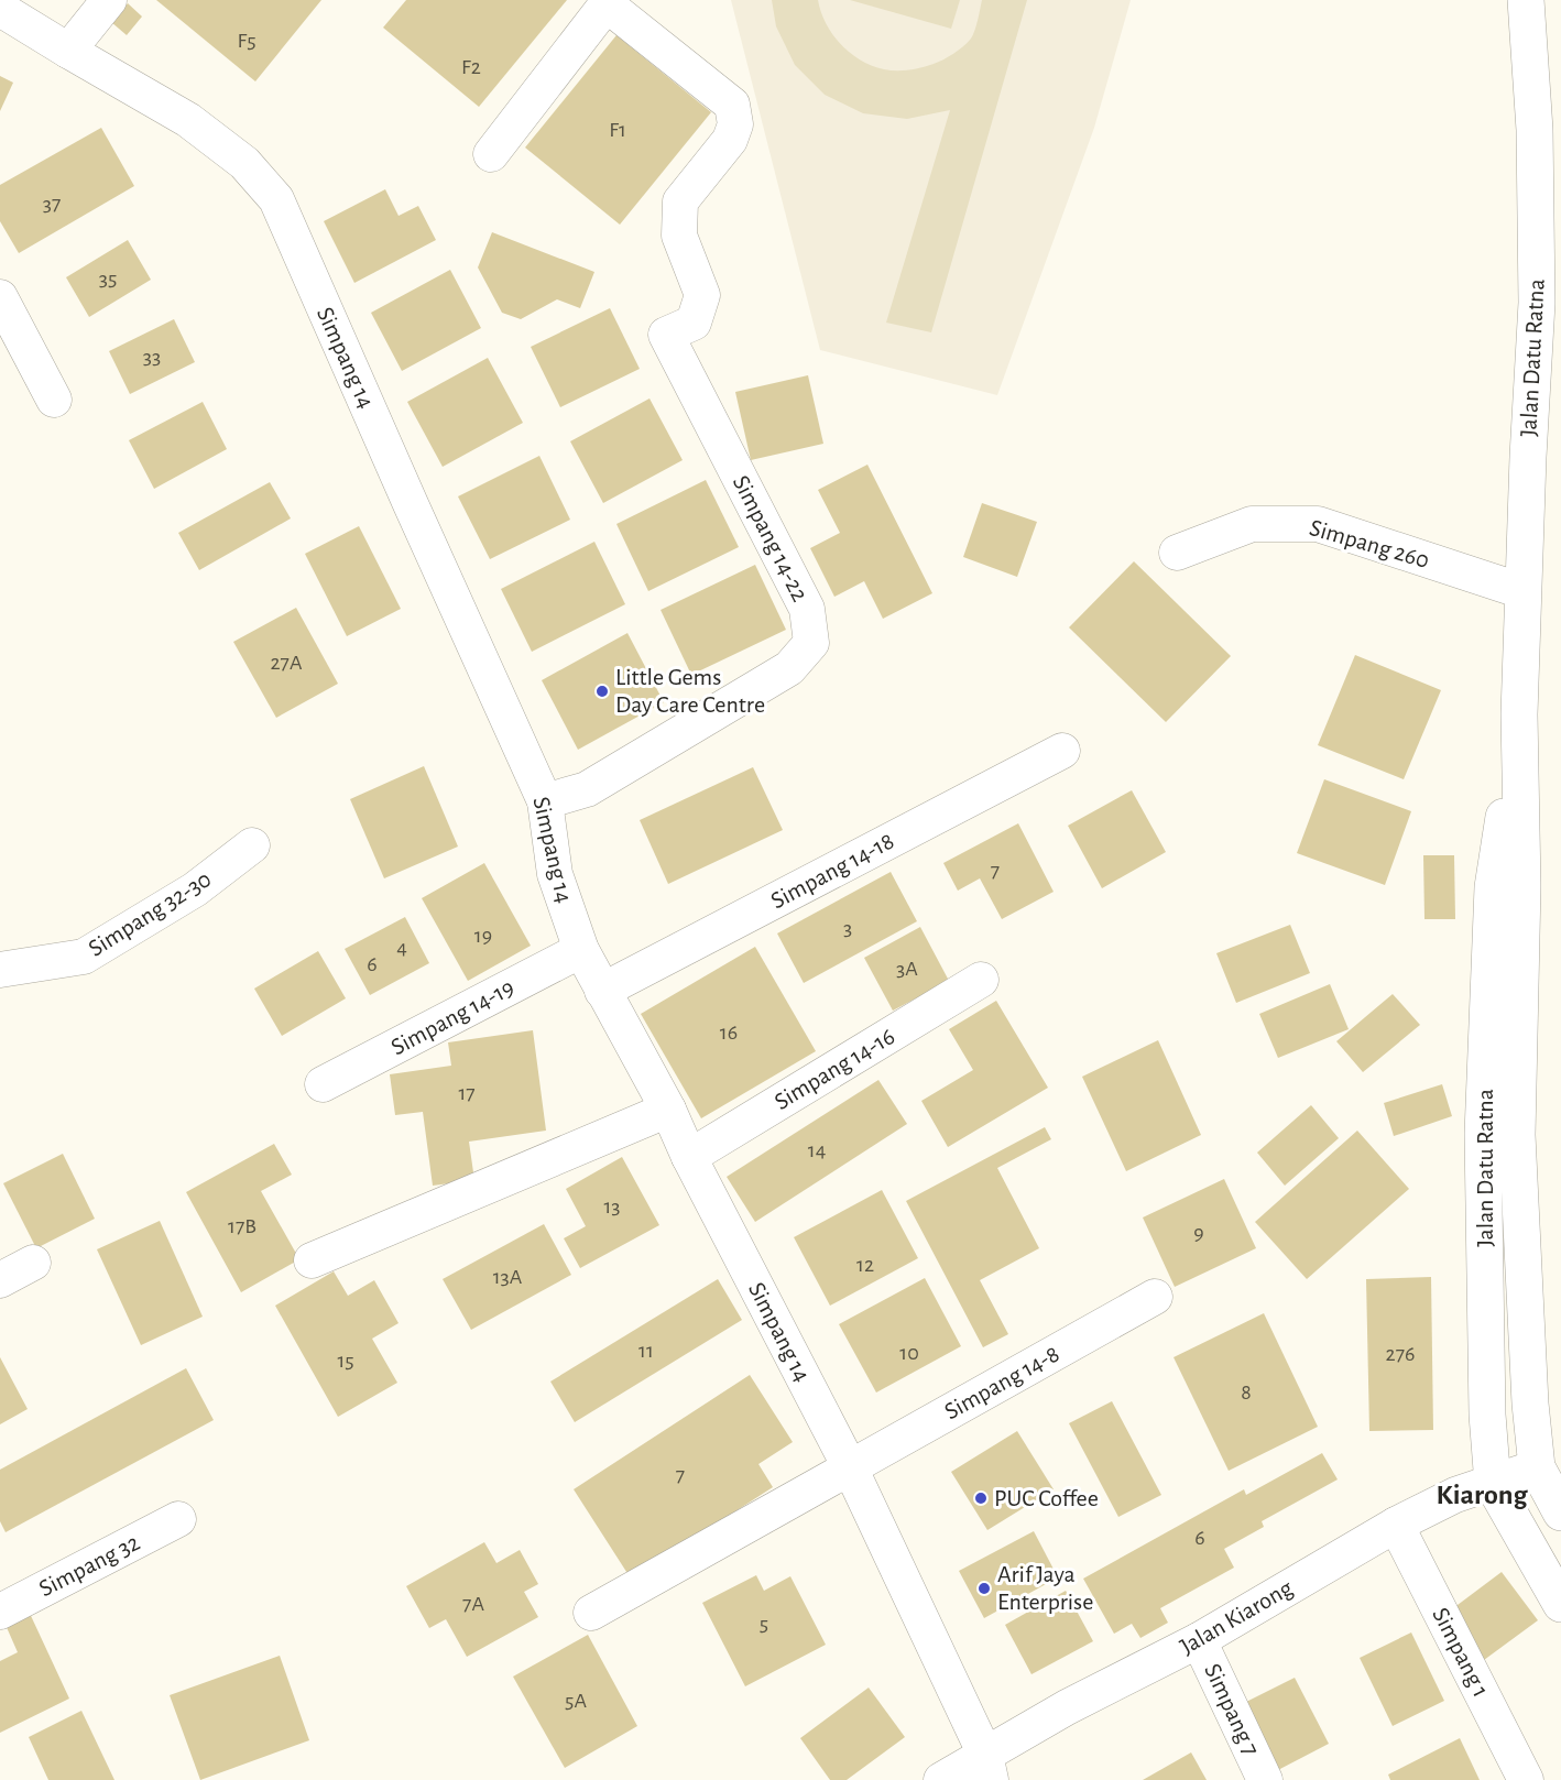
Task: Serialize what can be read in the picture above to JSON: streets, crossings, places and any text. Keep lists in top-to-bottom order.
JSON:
{
  "streets": {
    "main road": ["Jalan Datu Ratna"],
    "street": [
      "Simpang 14",
      "Simpang 14-22",
      "Simpang 260",
      "Simpang 14-18",
      "Simpang 32-30",
      "Simpang 14-19",
      "Simpang 14-16",
      "Simpang 14-8",
      "Simpang 32",
      "Jalan Kiarong",
      "Simpang 1",
      "Simpang 7"
    ]
  },
  "crossings": [
    ["Simpang 14", "Simpang 14-22"],
    ["Simpang 14", "Simpang 14-18"],
    ["Simpang 14", "Simpang 14-19"],
    ["Simpang 14", "Simpang 14-16"],
    ["Simpang 14", "Simpang 14-8"],
    ["Simpang 14", "Jalan Kiarong"],
    ["Jalan Datu Ratna", "Simpang 260"],
    ["Jalan Datu Ratna", "Jalan Kiarong"],
    ["Jalan Kiarong", "Simpang 1"],
    ["Jalan Kiarong", "Simpang 7"]
  ],
  "districts": ["Kiarong"],
  "places": ["Little Gems Day Care Centre", "PUC Coffee", "Arif Jaya Enterprise"],
  "house_numbers": [
    "F5",
    "F2",
    "F1",
    "37",
    "35",
    "33",
    "27A",
    "7",
    "3",
    "19",
    "4",
    "6",
    "3A",
    "16",
    "17",
    "14",
    "13",
    "17B",
    "9",
    "12",
    "13A",
    "11",
    "10",
    "276",
    "15",
    "8",
    "7",
    "6",
    "7A",
    "5",
    "5A"
  ]
}
